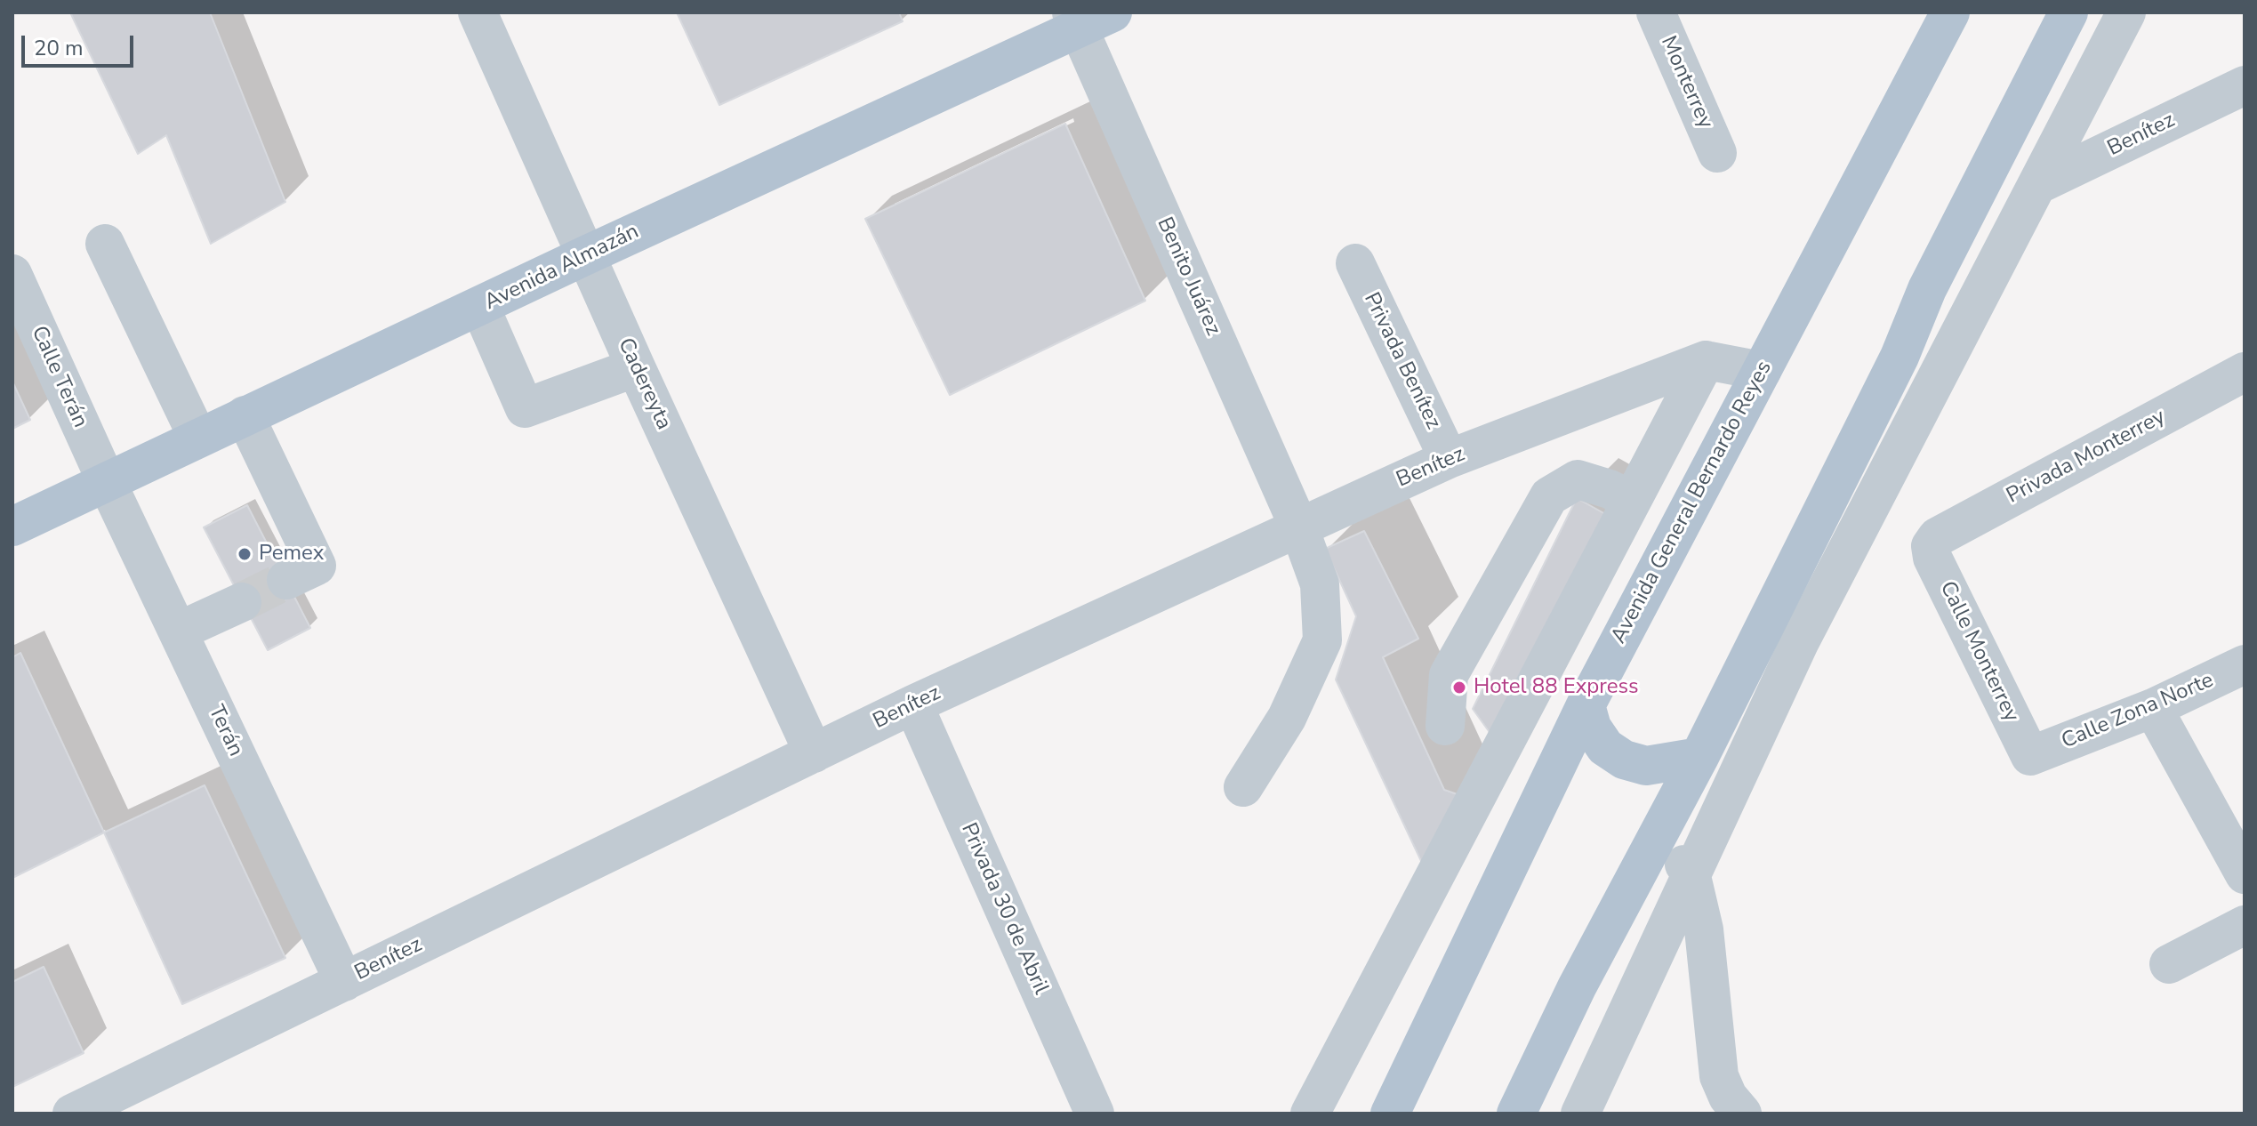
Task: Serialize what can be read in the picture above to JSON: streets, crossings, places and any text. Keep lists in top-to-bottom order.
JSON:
{
  "streets": {
    "main road": ["Avenida Almazán", "Avenida General Bernardo Reyes"],
    "street": [
      "Monterrey",
      "Benítez",
      "Benito Juárez",
      "Privada Benítez",
      "Calle Terán",
      "Cadereyta",
      "Privada Monterrey",
      "Calle Monterrey",
      "Calle Zona Norte",
      "Terán",
      "Privada 30 de Abril"
    ]
  },
  "crossings": [
    ["Benítez", "Benito Juárez"],
    ["Benítez", "Privada Benítez"],
    ["Benítez", "Cadereyta"],
    ["Benítez", "Terán"],
    ["Benítez", "Privada 30 de Abril"],
    ["Avenida Almazán", "Benito Juárez"],
    ["Avenida Almazán", "Calle Terán"],
    ["Avenida Almazán", "Cadereyta"],
    ["Avenida Almazán", "Terán"],
    ["Calle Terán", "Terán"],
    ["Privada Monterrey", "Calle Monterrey"],
    ["Calle Monterrey", "Calle Zona Norte"]
  ],
  "places": ["Pemex", "Hotel 88 Express"],
  "scale_bar": "20 m"
}
